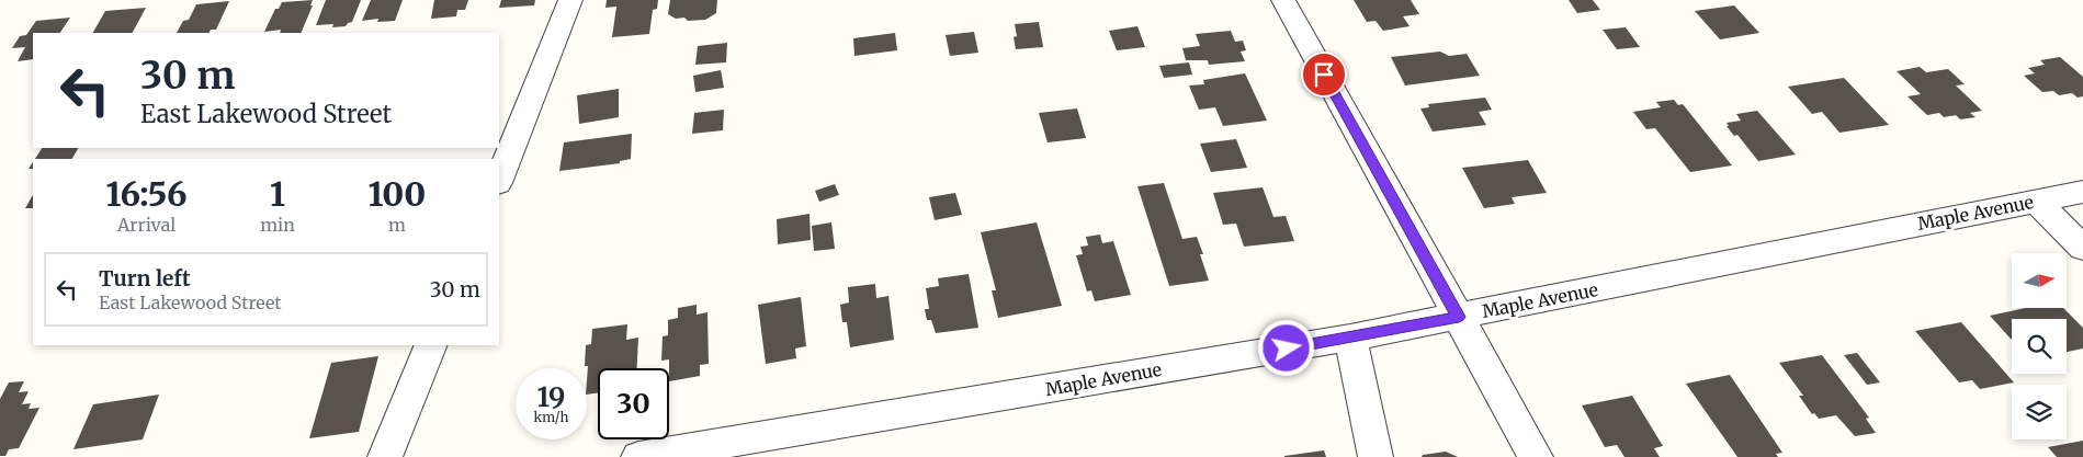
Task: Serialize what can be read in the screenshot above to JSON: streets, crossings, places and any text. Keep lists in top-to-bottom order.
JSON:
{
  "streets": {
    "street": ["Maple Avenue"]
  },
  "north": "right",
  "page": {
    "turn": ["30 m", "East Lakewood Street"],
    "eta": [
      "16:56",
      "Arrival",
      "1",
      "min",
      "100",
      "m"
    ],
    "list": [
      {
        "name": "Turn left",
        "note": "East Lakewood Street",
        "value": "30 m"
      }
    ],
    "speed": "19 km/h",
    "limit": "30"
  }
}
